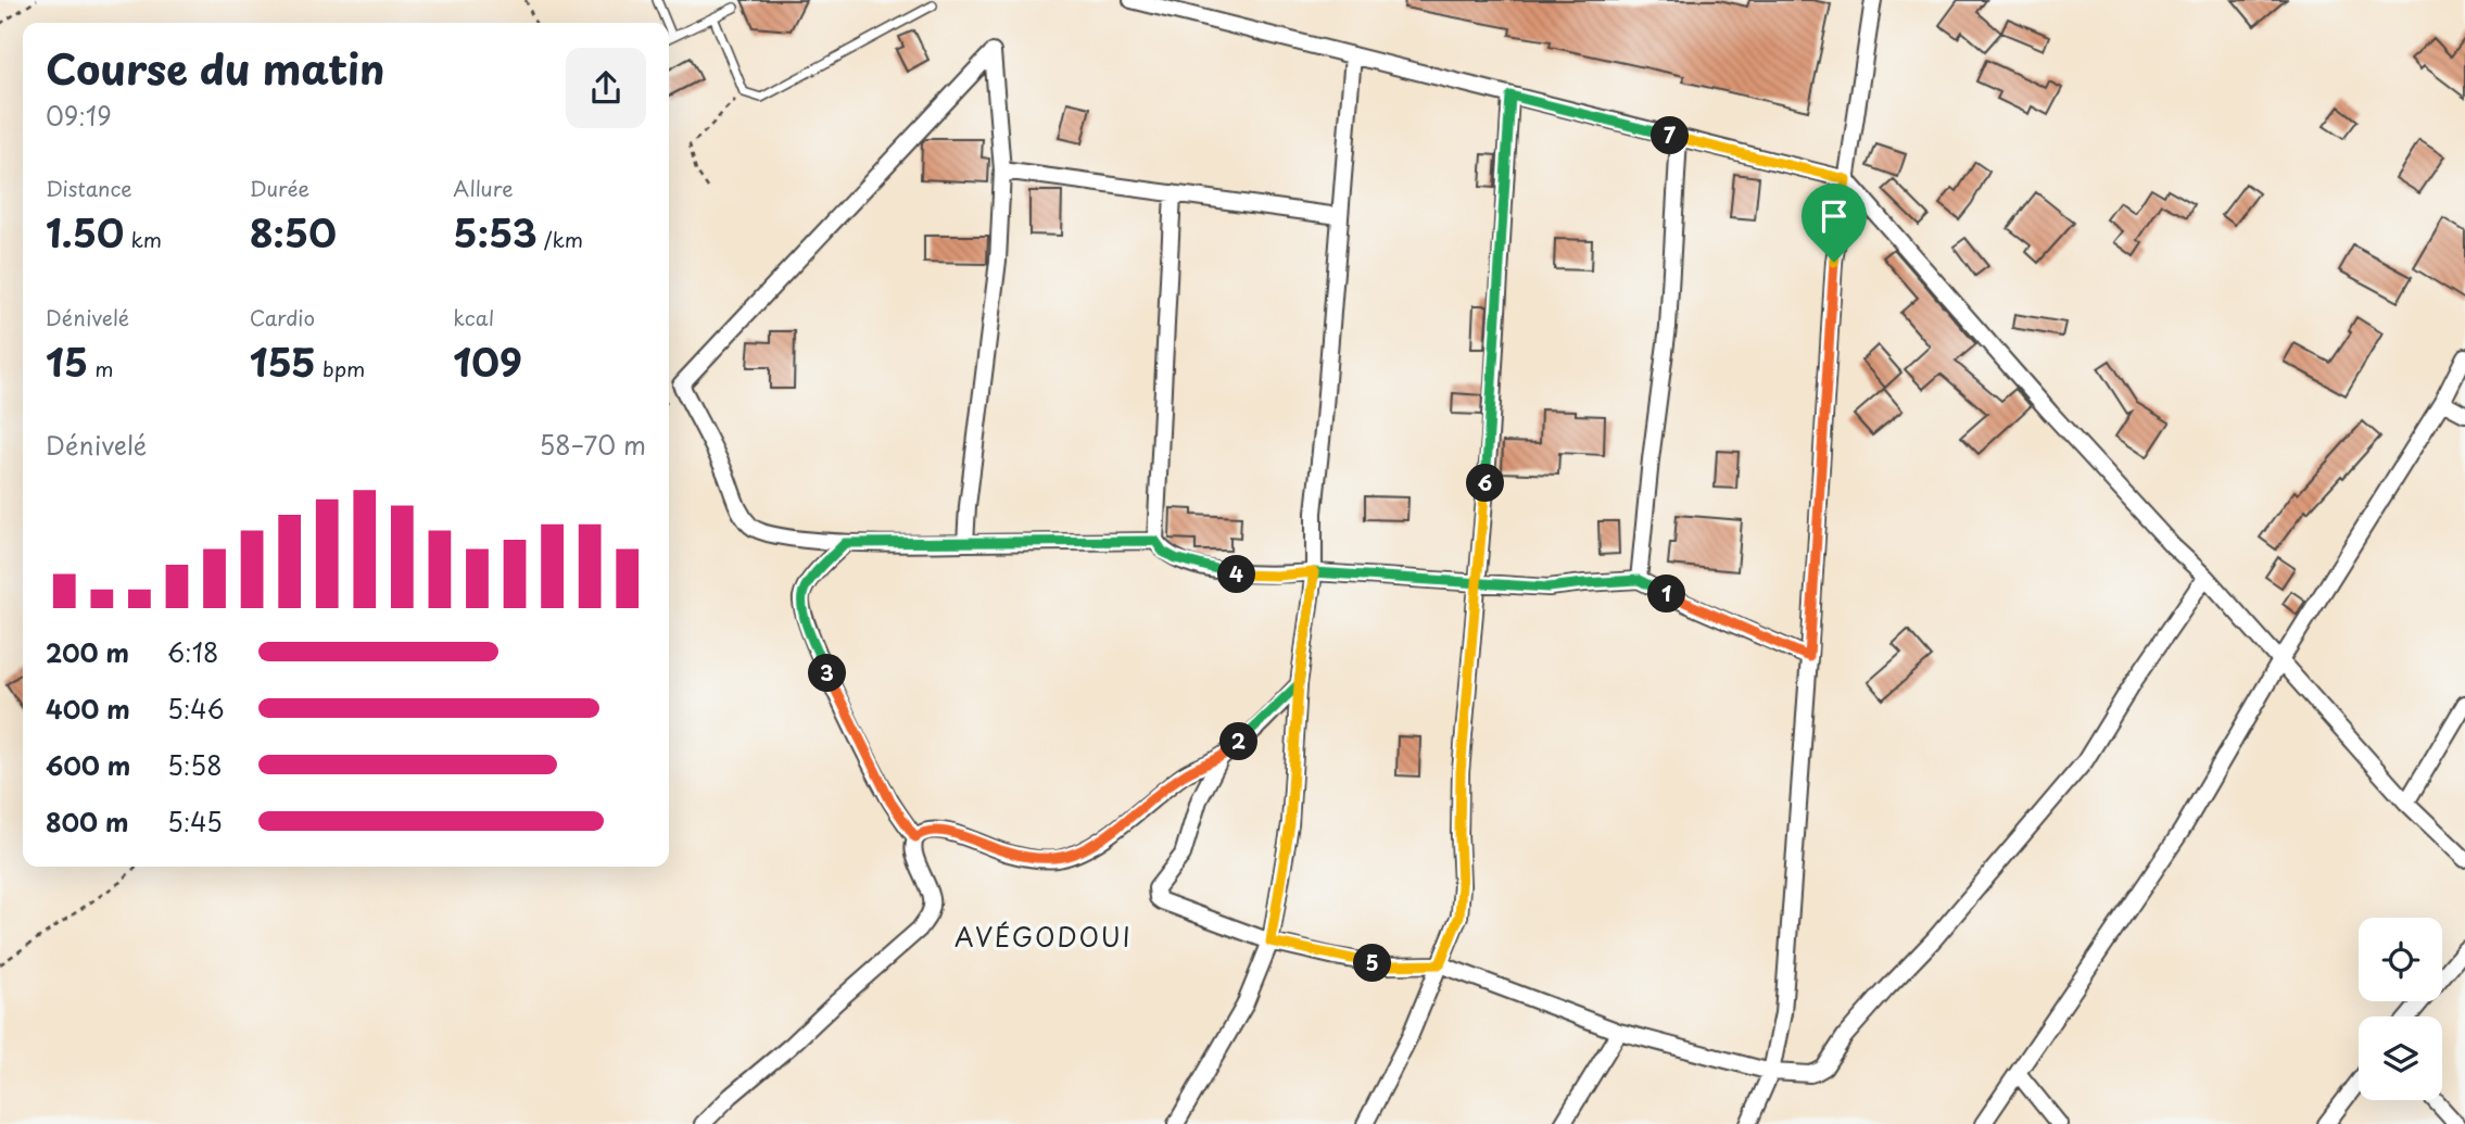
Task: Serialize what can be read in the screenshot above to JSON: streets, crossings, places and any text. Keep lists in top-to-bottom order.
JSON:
{
  "districts": ["AVÉGODOUI"],
  "page": {
    "heading": ["Course du matin", "09:19"],
    "pins": [
      "7",
      "6",
      "4",
      "1",
      "3",
      "2",
      "5"
    ],
    "stats": [
      ["Distance", "1.50 km"],
      ["Durée", "8:50"],
      ["Allure", "5:53 /km"],
      ["Dénivelé", "15 m"],
      ["Cardio", "155 bpm"],
      ["kcal", "109"]
    ],
    "chart": ["Dénivelé", "58–70 m"],
    "list": [
      {
        "name": "200 m",
        "note": "6:18"
      },
      {
        "name": "400 m",
        "note": "5:46"
      },
      {
        "name": "600 m",
        "note": "5:58"
      },
      {
        "name": "800 m",
        "note": "5:45"
      }
    ]
  }
}
